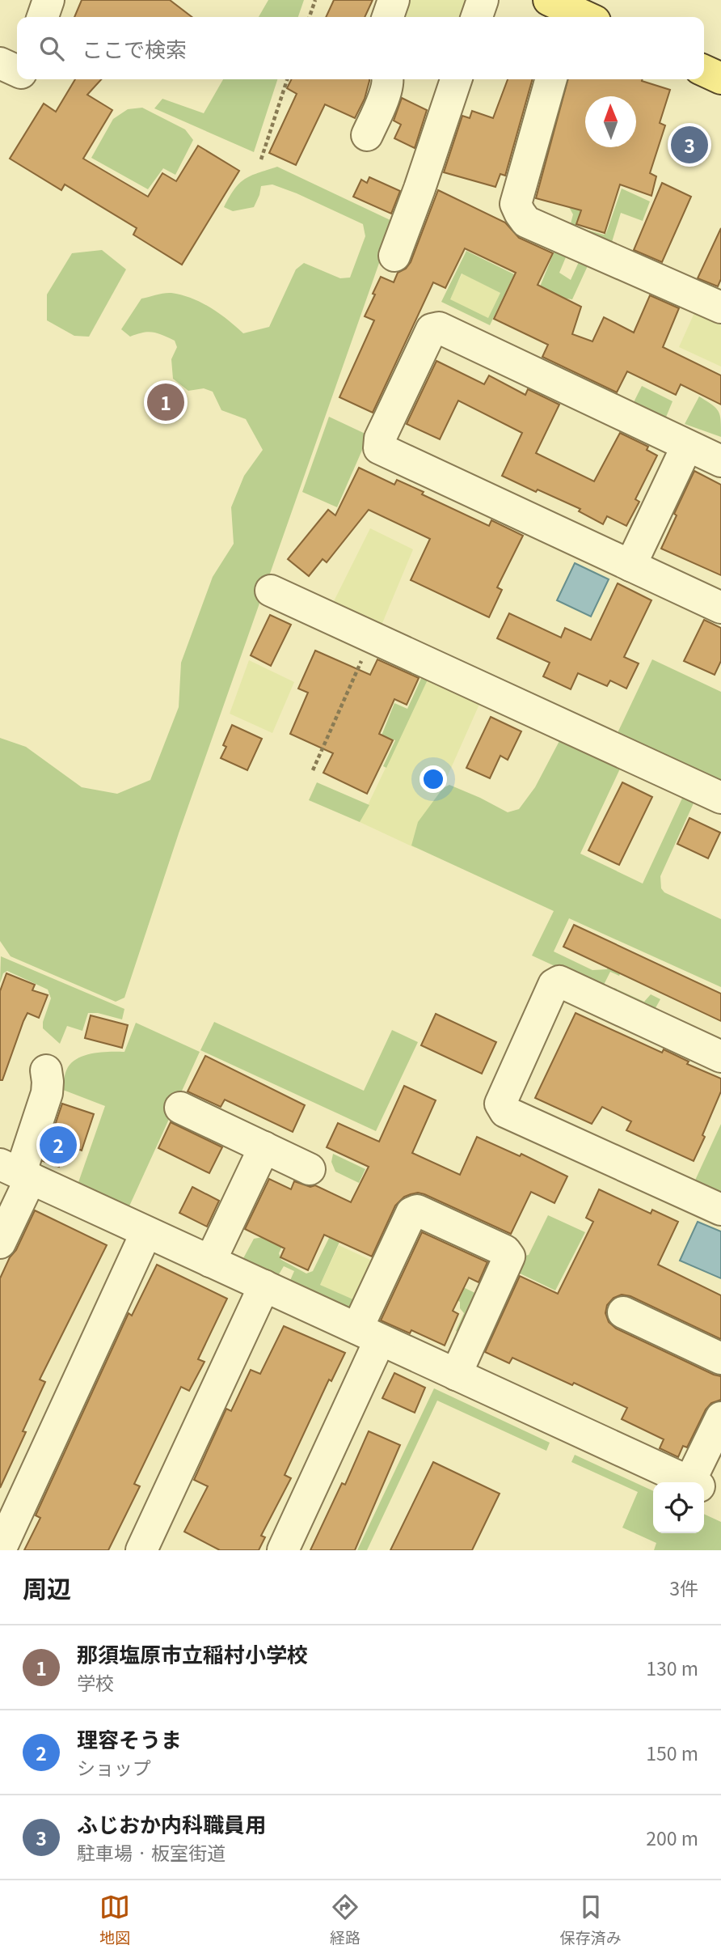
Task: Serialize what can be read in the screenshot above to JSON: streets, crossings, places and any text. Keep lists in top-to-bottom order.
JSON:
{
  "north": "top",
  "page": {
    "search": "ここで検索",
    "pins": ["3", "1", "2"],
    "heading": ["周辺", "3件"],
    "list": [
      {
        "mark": "1",
        "name": "那須塩原市立稲村小学校",
        "note": "学校",
        "value": "130 m"
      },
      {
        "mark": "2",
        "name": "理容そうま",
        "note": "ショップ",
        "value": "150 m"
      },
      {
        "mark": "3",
        "name": "ふじおか内科職員用",
        "note": "駐車場 · 板室街道",
        "value": "200 m"
      }
    ],
    "nav": ["地図", "経路", "保存済み"]
  }
}
